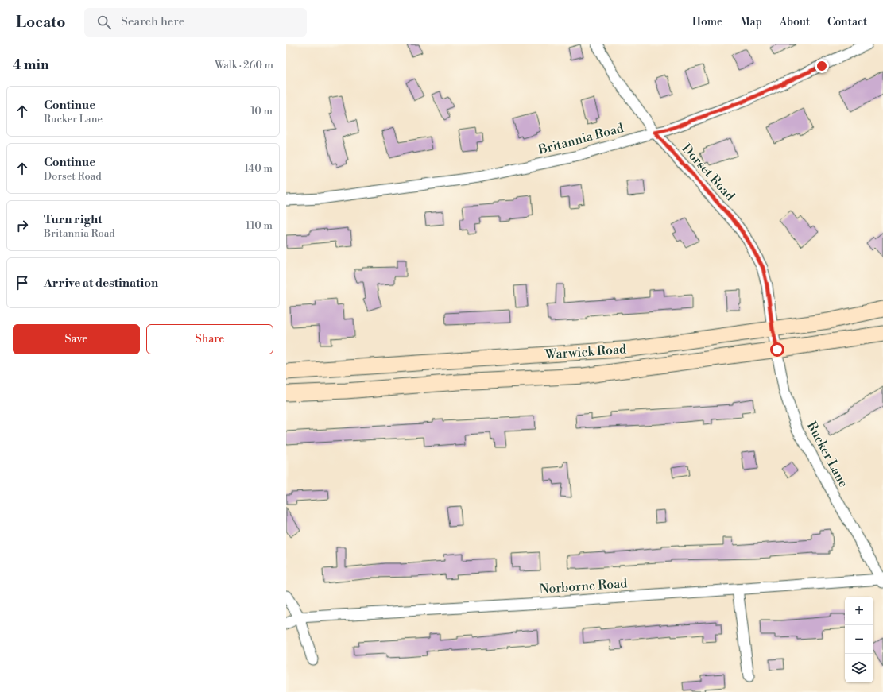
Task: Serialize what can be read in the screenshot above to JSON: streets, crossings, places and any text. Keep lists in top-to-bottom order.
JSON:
{
  "streets": {
    "main road": ["Warwick Road"],
    "street": [
      "Britannia Road",
      "Dorset Road",
      "Rucker Lane",
      "Norborne Road"
    ]
  },
  "crossings": [
    ["Britannia Road", "Dorset Road"],
    ["Dorset Road", "Warwick Road"],
    ["Dorset Road", "Rucker Lane"],
    ["Warwick Road", "Rucker Lane"],
    ["Rucker Lane", "Norborne Road"]
  ],
  "page": {
    "header": "Locato",
    "search": "Search here",
    "nav": [
      "Home",
      "Map",
      "About",
      "Contact"
    ],
    "heading": ["4 min", "Walk · 260 m"],
    "list": [
      ["Continue", "Rucker Lane", "10 m"],
      ["Continue", "Dorset Road", "140 m"],
      ["Turn right", "Britannia Road", "110 m"],
      "Arrive at destination"
    ],
    "buttons": ["Save", "Share"],
    "map_buttons": ["+", "−"]
  }
}
